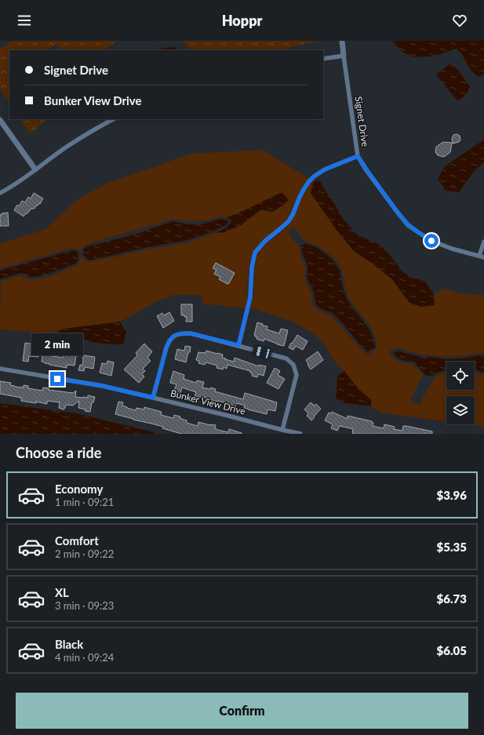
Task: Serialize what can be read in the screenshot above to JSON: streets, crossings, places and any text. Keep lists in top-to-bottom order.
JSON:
{
  "streets": {
    "street": ["Signet Drive", "Bunker View Drive"]
  },
  "page": {
    "header": "Hoppr",
    "banner": ["Signet Drive", "Bunker View Drive"],
    "bubble": "2 min",
    "heading": "Choose a ride",
    "list": [
      {
        "name": "Economy",
        "note": "1 min · 09:21",
        "value": "$3.96"
      },
      {
        "name": "Comfort",
        "note": "2 min · 09:22",
        "value": "$5.35"
      },
      {
        "name": "XL",
        "note": "3 min · 09:23",
        "value": "$6.73"
      },
      {
        "name": "Black",
        "note": "4 min · 09:24",
        "value": "$6.05"
      }
    ],
    "buttons": "Confirm"
  }
}
